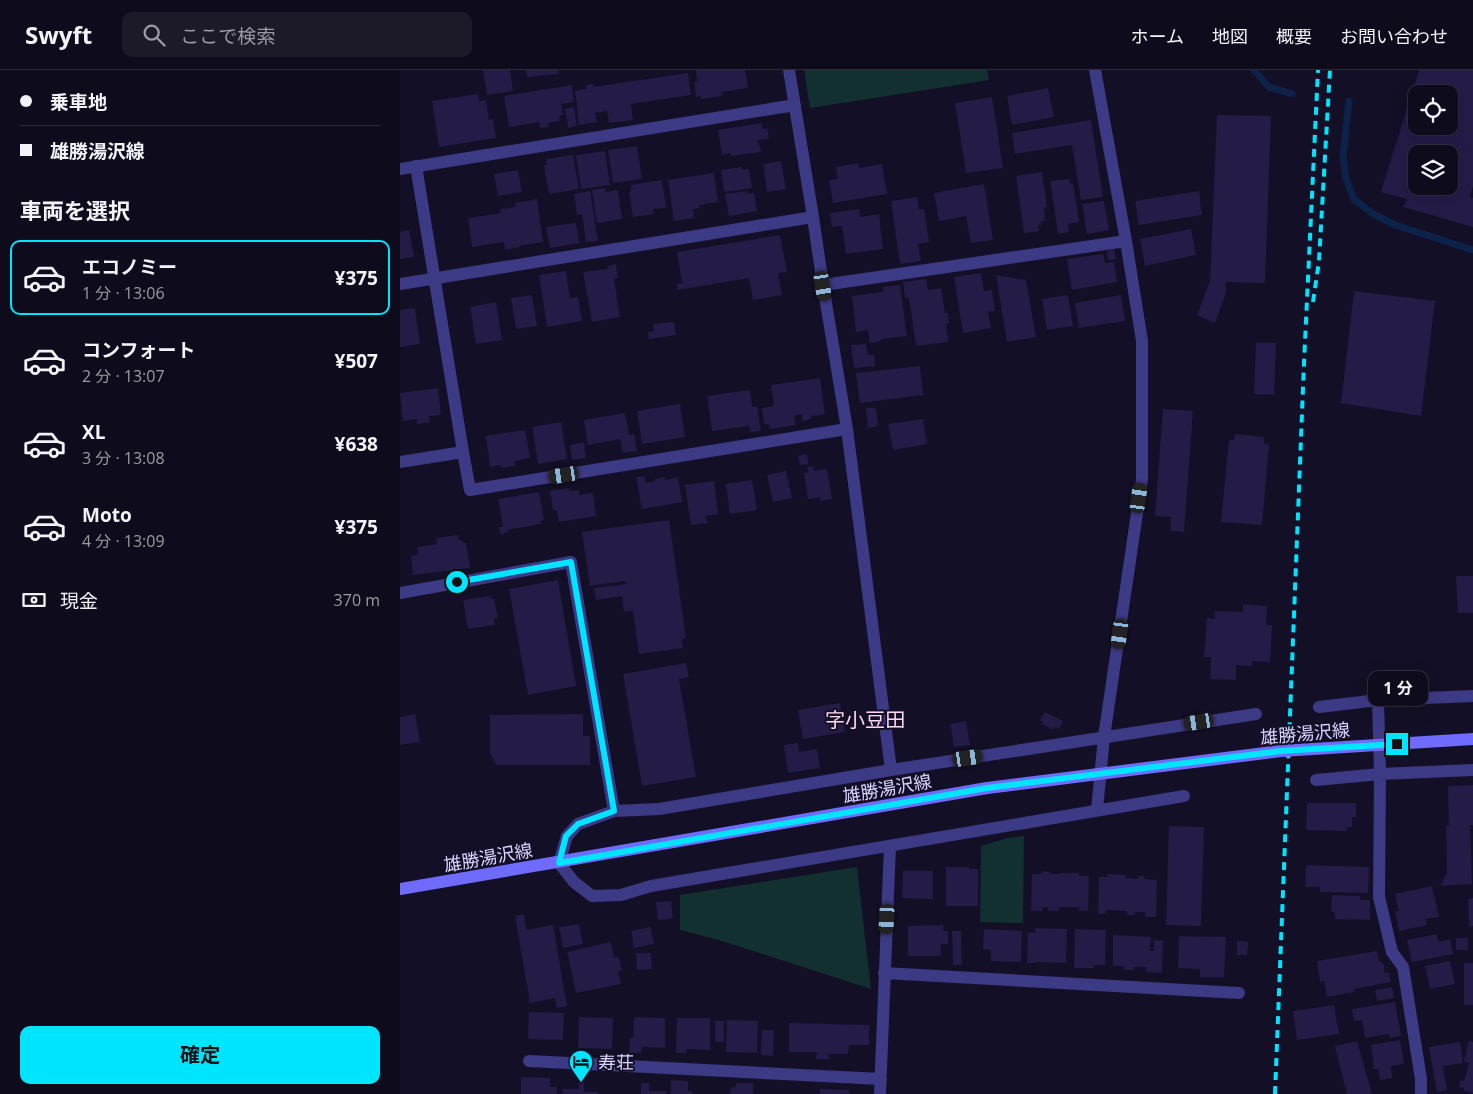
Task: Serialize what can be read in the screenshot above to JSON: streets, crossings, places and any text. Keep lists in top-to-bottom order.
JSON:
{
  "streets": {
    "main road": ["雄勝湯沢線"]
  },
  "districts": ["字小豆田"],
  "places": {
    "hotel": ["寿荘"]
  },
  "page": {
    "header": "Swyft",
    "search": "ここで検索",
    "nav": [
      "ホーム",
      "地図",
      "概要",
      "お問い合わせ"
    ],
    "banner": ["乗車地", "雄勝湯沢線"],
    "heading": "車両を選択",
    "list": [
      {
        "name": "エコノミー",
        "note": "1 分 · 13:06",
        "value": "¥375"
      },
      {
        "name": "コンフォート",
        "note": "2 分 · 13:07",
        "value": "¥507"
      },
      {
        "name": "XL",
        "note": "3 分 · 13:08",
        "value": "¥638"
      },
      {
        "name": "Moto",
        "note": "4 分 · 13:09",
        "value": "¥375"
      }
    ],
    "pay": ["現金", "370 m"],
    "bubble": "1 分",
    "buttons": "確定"
  }
}
